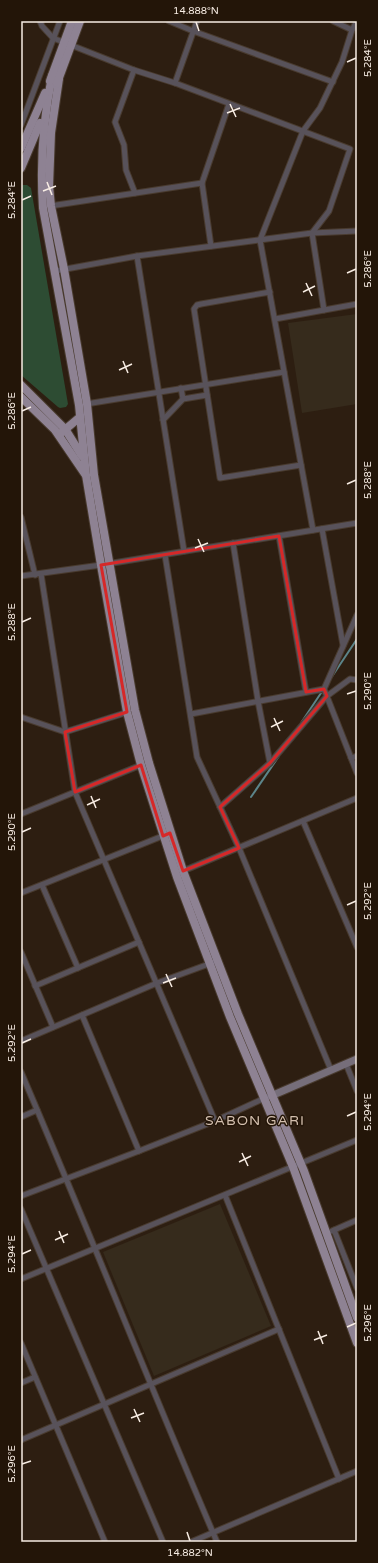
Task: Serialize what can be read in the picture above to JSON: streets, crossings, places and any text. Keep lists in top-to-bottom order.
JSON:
{
  "districts": ["SABON GARI"],
  "coordinates": [
    "14.888°N",
    "5.284°E",
    "5.286°E",
    "5.288°E",
    "5.290°E",
    "5.292°E",
    "5.294°E",
    "5.296°E",
    "14.882°N"
  ]
}
